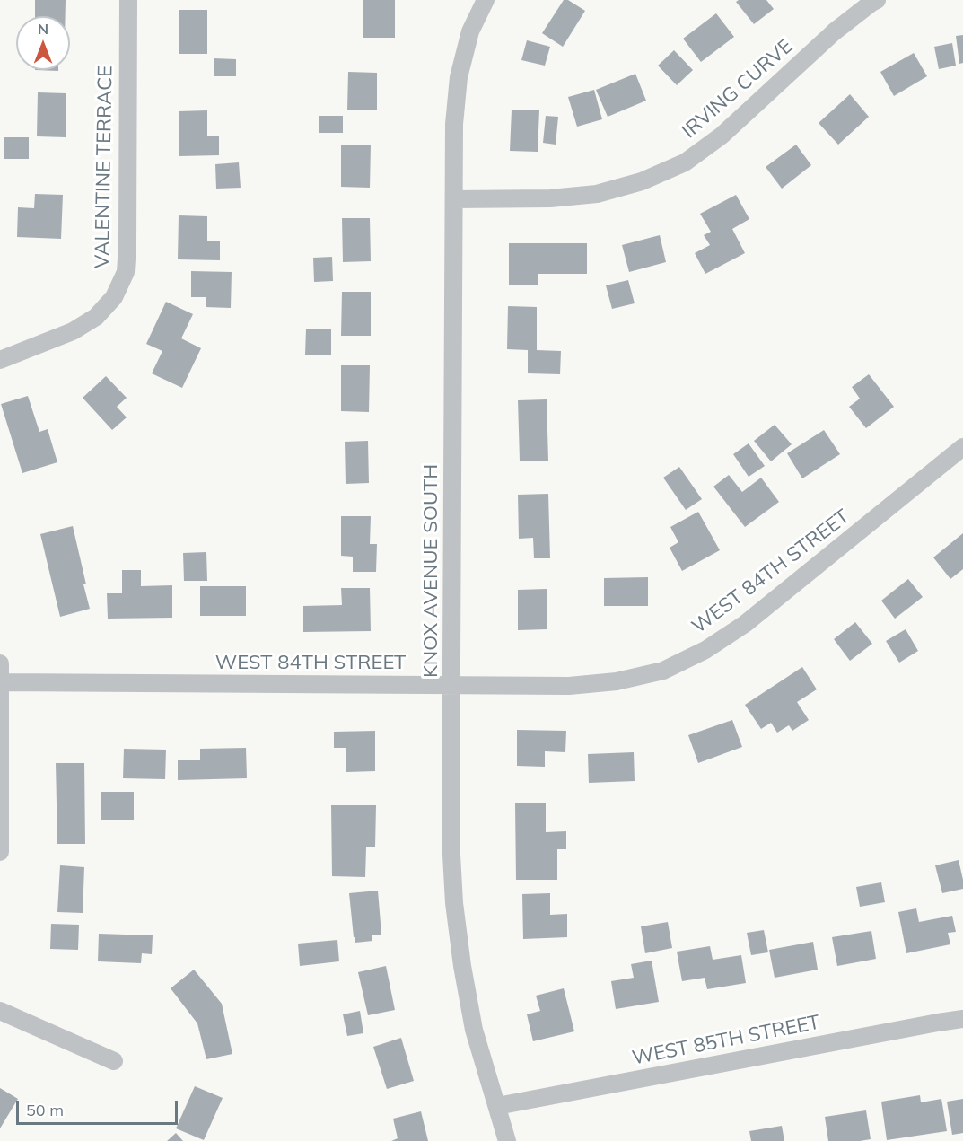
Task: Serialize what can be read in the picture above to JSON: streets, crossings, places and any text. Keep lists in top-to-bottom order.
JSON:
{
  "streets": {
    "street": [
      "IRVING CURVE",
      "VALENTINE TERRACE",
      "KNOX AVENUE SOUTH",
      "WEST 84TH STREET",
      "WEST 85TH STREET"
    ]
  },
  "crossings": [
    ["IRVING CURVE", "KNOX AVENUE SOUTH"],
    ["KNOX AVENUE SOUTH", "WEST 84TH STREET"],
    ["KNOX AVENUE SOUTH", "WEST 85TH STREET"]
  ],
  "scale_bar": "50 m",
  "north": "top"
}
